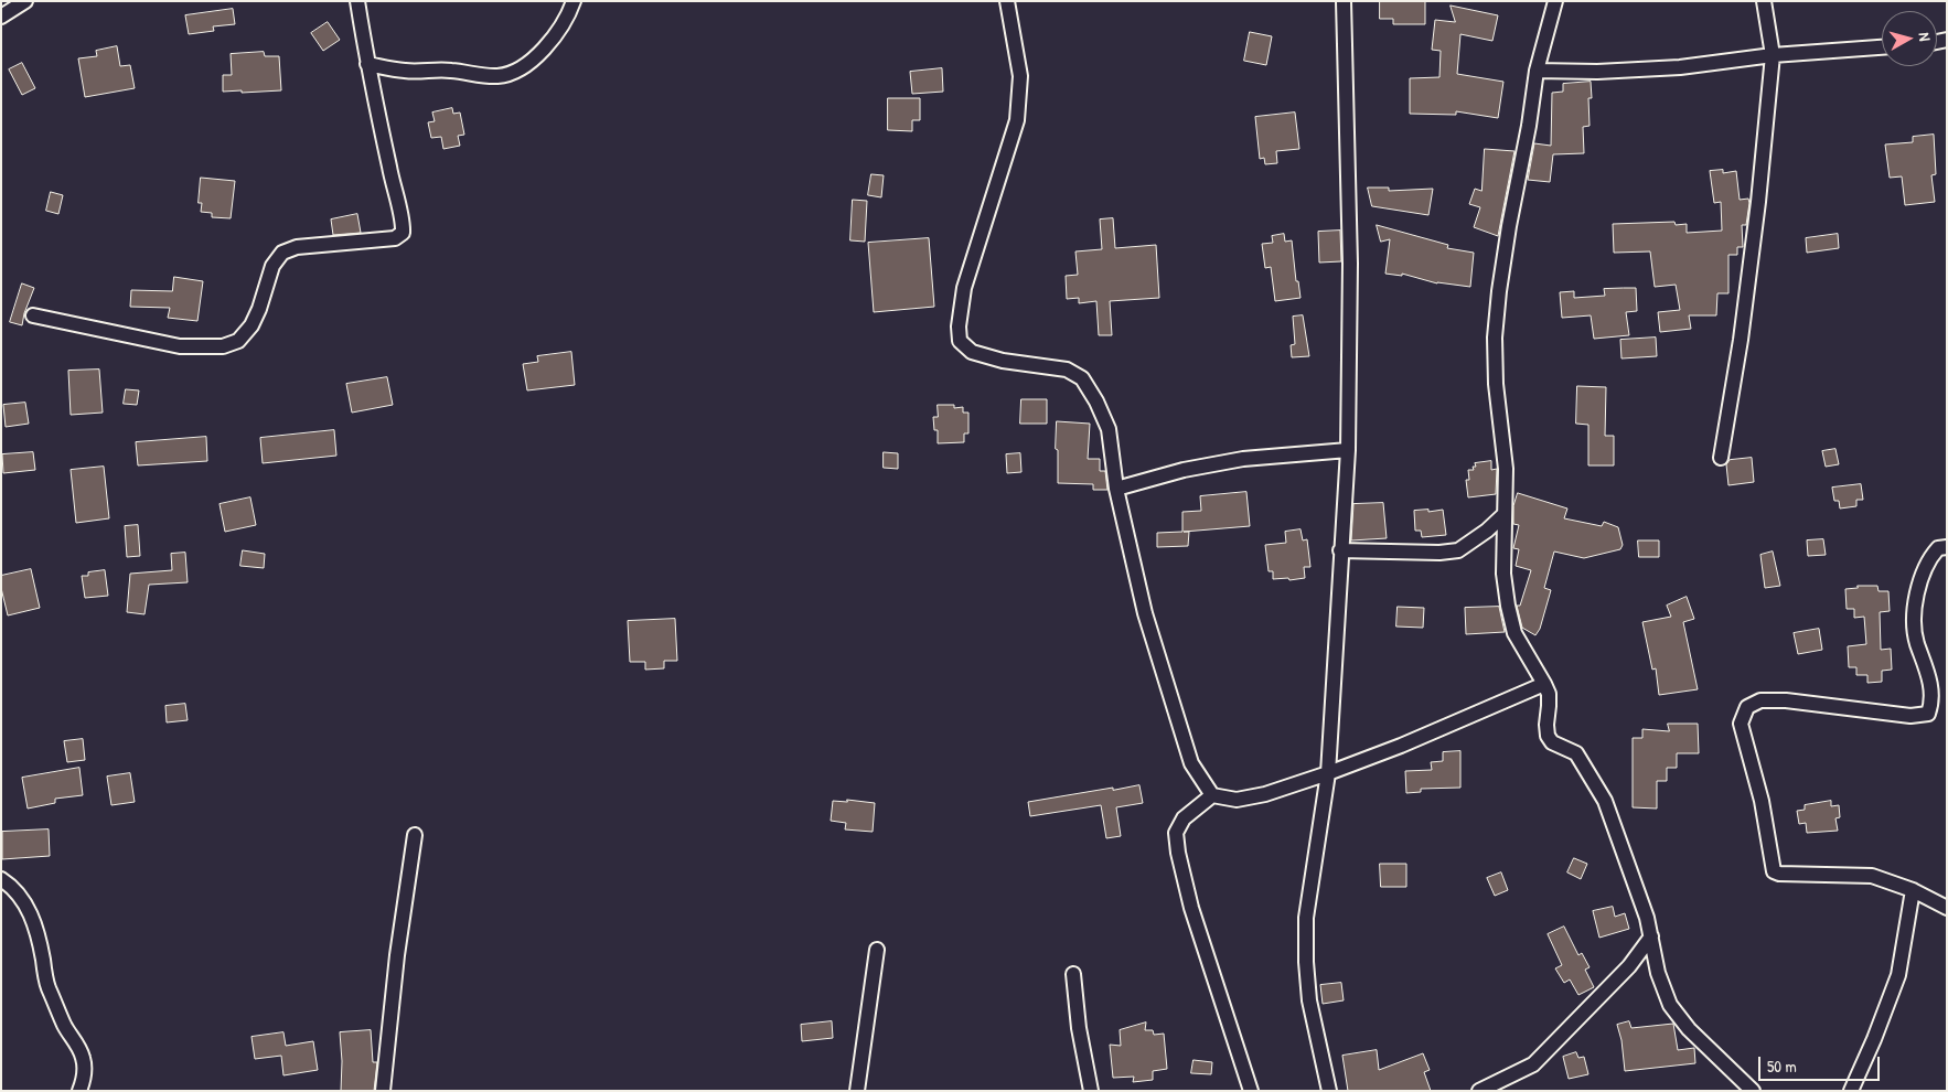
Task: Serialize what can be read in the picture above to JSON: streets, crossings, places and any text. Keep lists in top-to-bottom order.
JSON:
{
  "scale_bar": "50 m",
  "north": "right"
}
